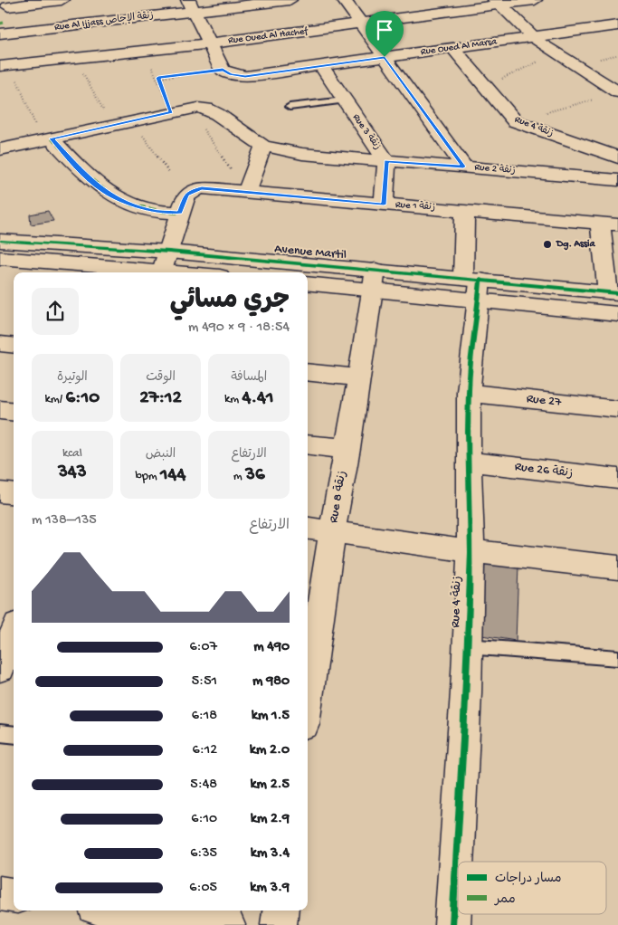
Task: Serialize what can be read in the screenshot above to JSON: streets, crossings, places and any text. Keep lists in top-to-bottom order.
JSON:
{
  "streets": {
    "street": [
      "Rue Al Ijjass زنقة الإجاص",
      "Rue Oued Al Hachef",
      "Rue Oued Al Marsa",
      "Rue 4 زنقة",
      "Rue 3 زنقة",
      "Rue 2 زنقة",
      "Rue 1 زنقة",
      "Avenue Martil",
      "Rue 27",
      "Rue 26 زنقة",
      "Rue 8 زنقة"
    ]
  },
  "crossings": [
    ["Rue Oued Al Marsa", "Rue 4 زنقة"],
    ["Rue Oued Al Marsa", "Rue 3 زنقة"],
    ["Rue 4 زنقة", "Rue 1 زنقة"],
    ["Rue 4 زنقة", "Avenue Martil"],
    ["Rue 4 زنقة", "Rue 27"],
    ["Rue 4 زنقة", "Rue 26 زنقة"],
    ["Rue 3 زنقة", "Rue 2 زنقة"],
    ["Rue 3 زنقة", "Rue 1 زنقة"],
    ["Rue 1 زنقة", "Avenue Martil"],
    ["Avenue Martil", "Rue 8 زنقة"]
  ],
  "places": ["Dg. Assia"],
  "legend": ["مسار دراجات", "ممر"],
  "page": {
    "heading": ["جري مسائي", "18:54 · 9 × 490 m"],
    "stats": [
      ["المسافة", "4.41 km"],
      ["الوقت", "27:12"],
      ["الوتيرة", "6:10 /km"],
      ["الارتفاع", "36 m"],
      ["النبض", "144 bpm"],
      ["kcal", "343"]
    ],
    "chart": ["الارتفاع", "135–138 m"],
    "list": [
      {
        "name": "490 m",
        "note": "6:07"
      },
      {
        "name": "980 m",
        "note": "5:51"
      },
      {
        "name": "1.5 km",
        "note": "6:18"
      },
      {
        "name": "2.0 km",
        "note": "6:12"
      },
      {
        "name": "2.5 km",
        "note": "5:48"
      },
      {
        "name": "2.9 km",
        "note": "6:10"
      },
      {
        "name": "3.4 km",
        "note": "6:35"
      },
      {
        "name": "3.9 km",
        "note": "6:05"
      }
    ]
  }
}
